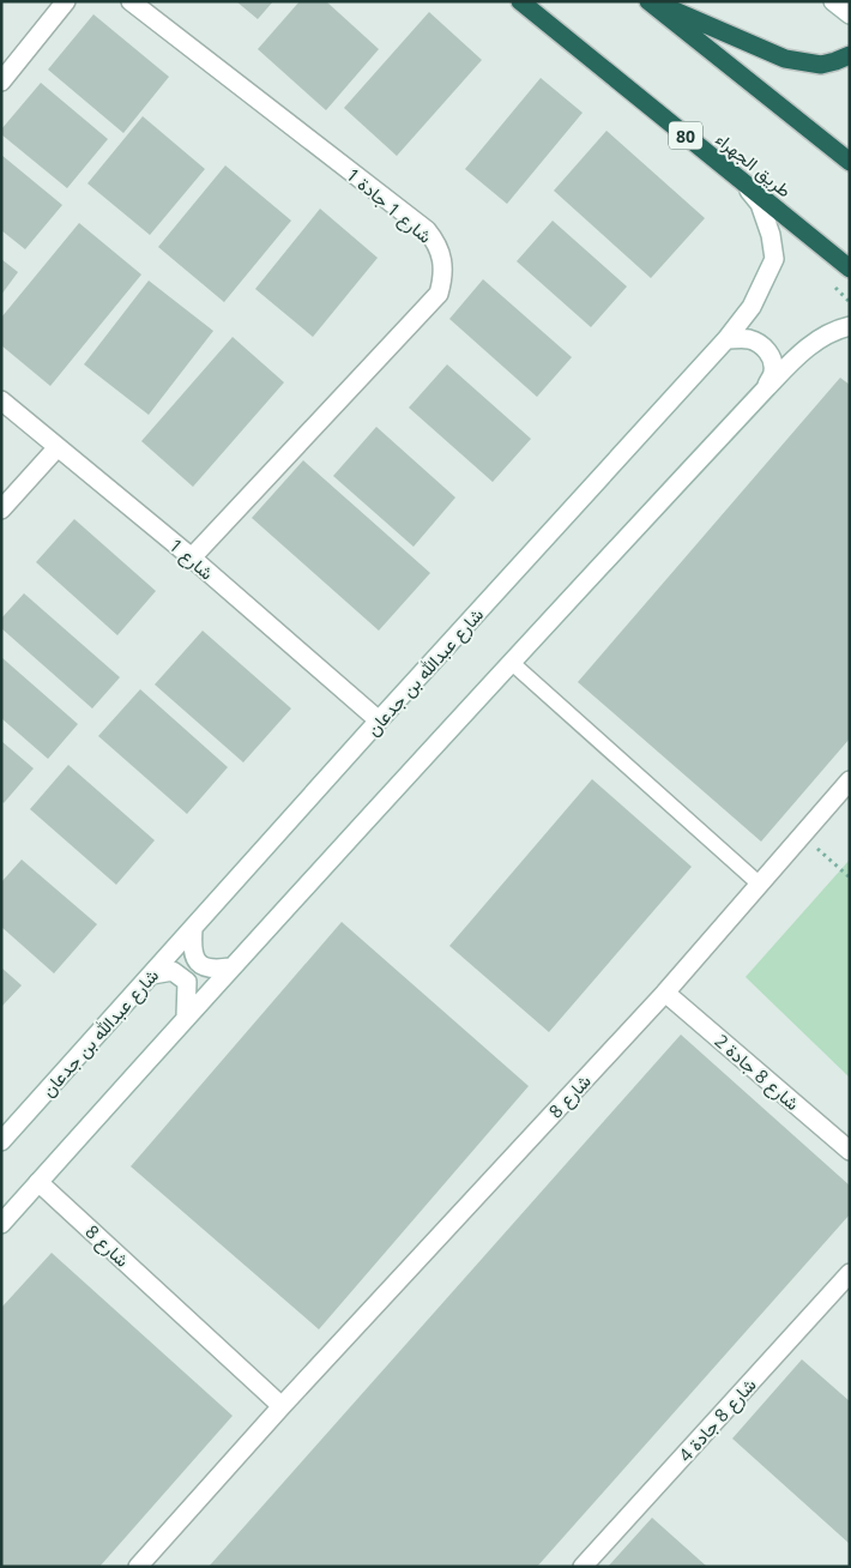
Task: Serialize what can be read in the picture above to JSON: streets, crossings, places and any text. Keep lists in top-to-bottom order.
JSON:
{
  "streets": {
    "highway": ["80", "طريق الجهراء"],
    "street": [
      "شارع 1 جادة 1",
      "شارع 1",
      "شارع عبدالله بن جدعان",
      "شارع 8 جادة 2",
      "شارع 8",
      "شارع 8 جادة 4"
    ]
  },
  "crossings": [
    ["طريق الجهراء", "شارع عبدالله بن جدعان"],
    ["شارع 1 جادة 1", "شارع 1"],
    ["شارع 1", "شارع عبدالله بن جدعان"],
    ["شارع 8 جادة 2", "شارع 8"]
  ]
}
